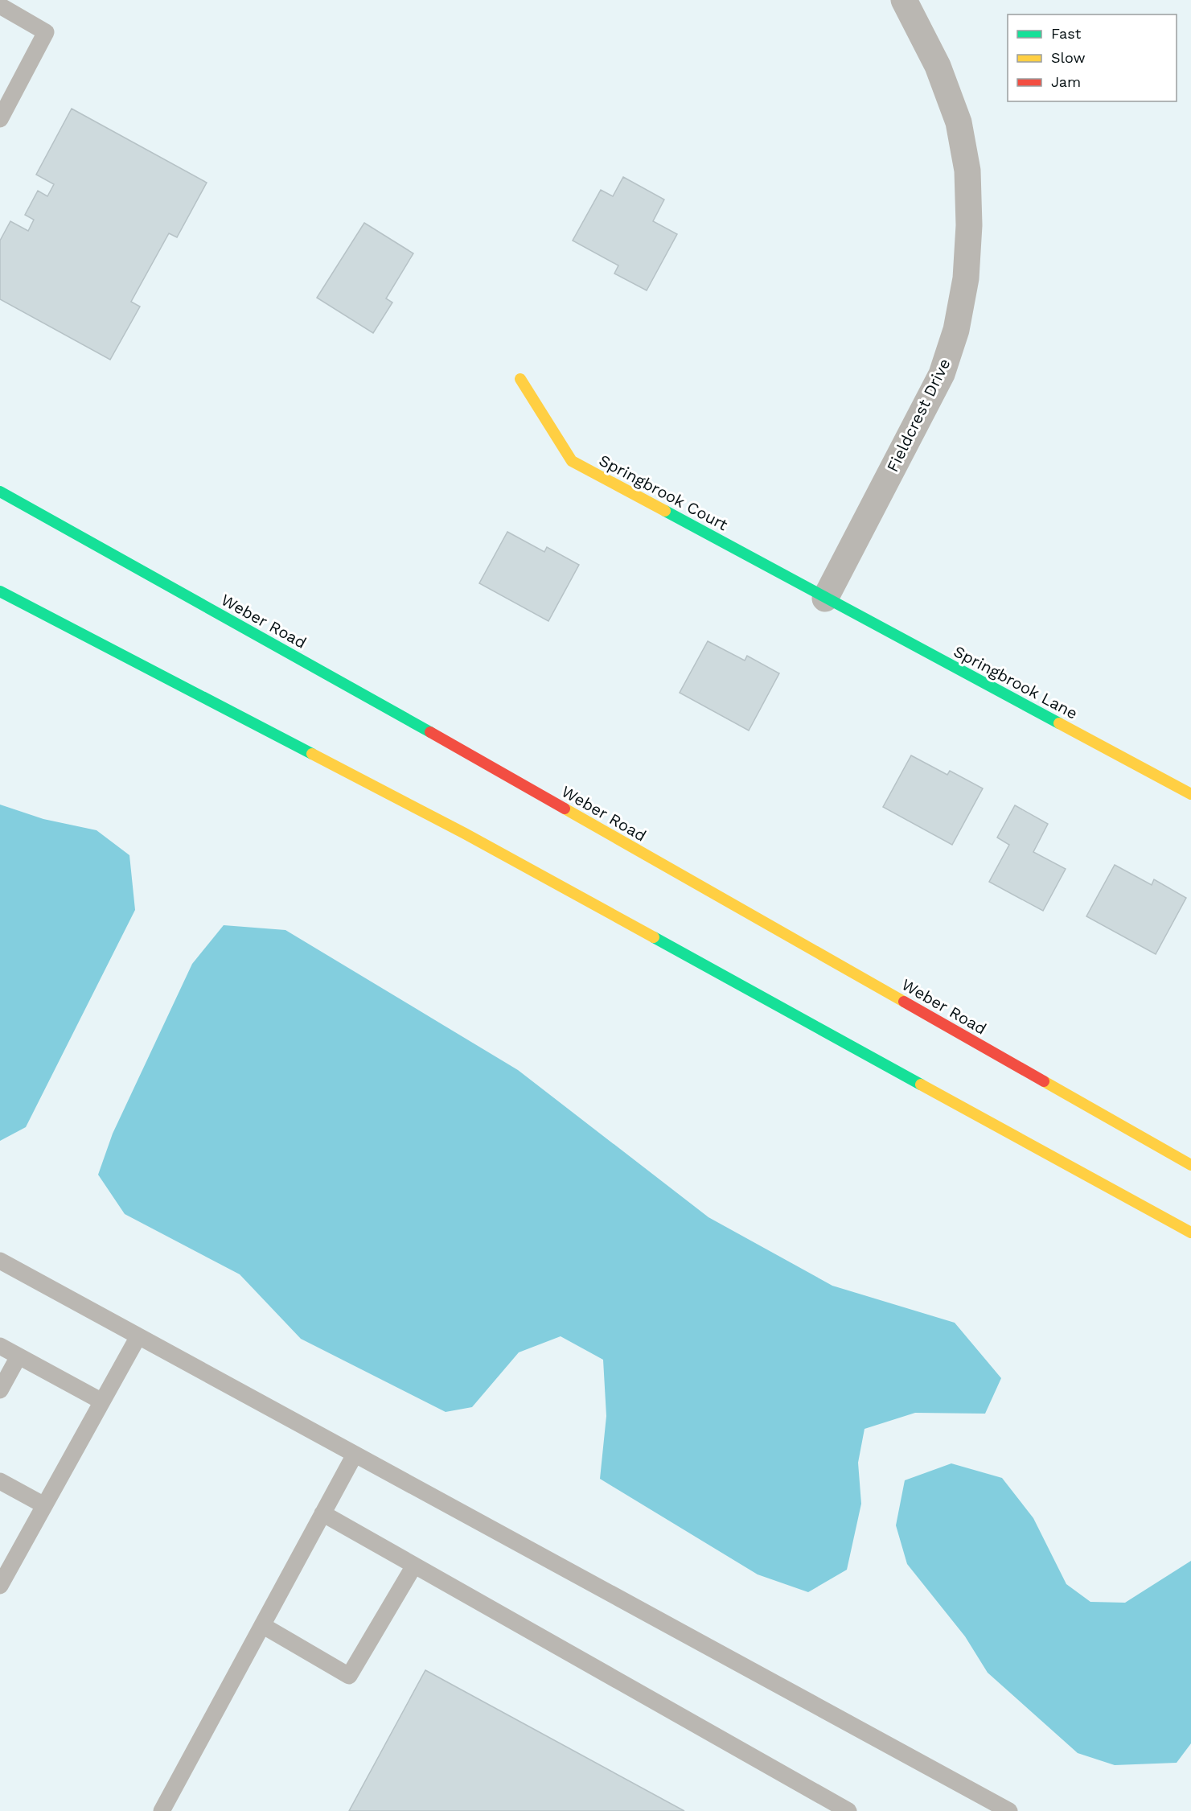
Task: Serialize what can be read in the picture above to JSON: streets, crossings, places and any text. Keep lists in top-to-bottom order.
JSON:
{
  "streets": {
    "main road": ["Springbrook Court", "Weber Road", "Springbrook Lane"],
    "street": ["Fieldcrest Drive"]
  },
  "crossings": [
    ["Fieldcrest Drive", "Springbrook Court"],
    ["Fieldcrest Drive", "Springbrook Lane"],
    ["Springbrook Court", "Springbrook Lane"]
  ],
  "legend": ["Fast", "Slow", "Jam"]
}
